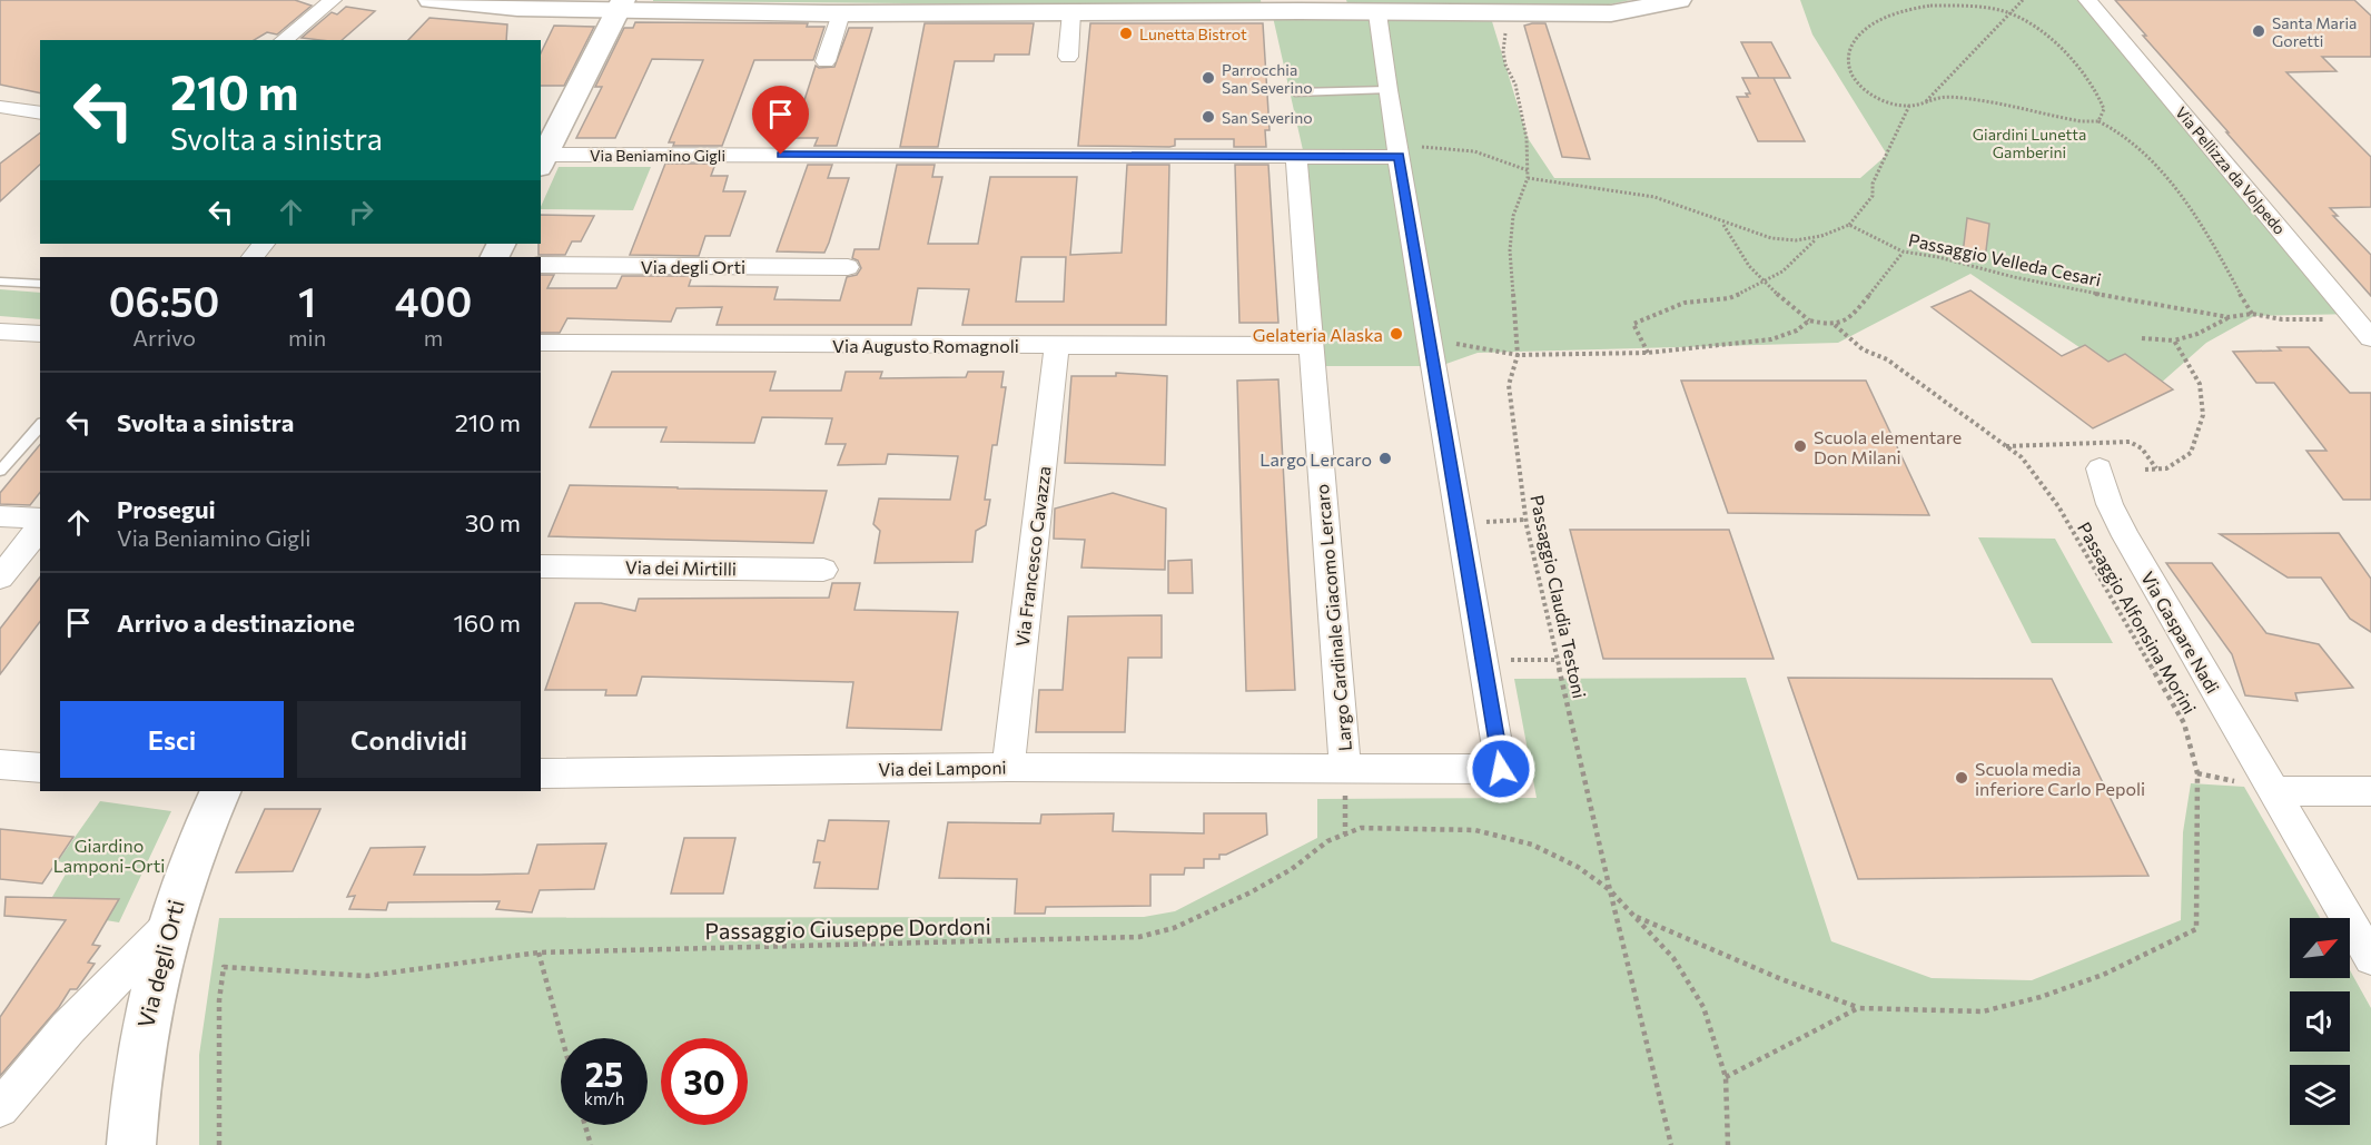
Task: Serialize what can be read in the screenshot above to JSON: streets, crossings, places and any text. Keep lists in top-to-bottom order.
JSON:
{
  "streets": {
    "street": [
      "Via Beniamino Gigli",
      "Via Pellizza da Volpedo",
      "Via degli Orti",
      "Via Augusto Romagnoli",
      "Via Francesco Cavazza",
      "Via dei Mirtilli",
      "Largo Cardinale Giacomo Lercaro",
      "Via Gaspare Nadi",
      "Via dei Lamponi"
    ],
    "path": [
      "Passaggio Velleda Cesari",
      "Passaggio Claudia Testoni",
      "Passaggio Alfonsina Morini",
      "Passaggio Giuseppe Dordoni"
    ]
  },
  "crossings": [
    ["Via Beniamino Gigli", "Largo Cardinale Giacomo Lercaro"],
    ["Via Pellizza da Volpedo", "Passaggio Velleda Cesari"],
    ["Via Augusto Romagnoli", "Via Francesco Cavazza"],
    ["Via Augusto Romagnoli", "Largo Cardinale Giacomo Lercaro"],
    ["Via Francesco Cavazza", "Via dei Lamponi"],
    ["Passaggio Claudia Testoni", "Passaggio Alfonsina Morini"],
    ["Passaggio Claudia Testoni", "Passaggio Giuseppe Dordoni"],
    ["Largo Cardinale Giacomo Lercaro", "Via dei Lamponi"]
  ],
  "parks": ["Giardini Lunetta Gamberini", "Giardino Lamponi-Orti"],
  "places": [
    "Santa Maria Goretti",
    "Lunetta Bistrot",
    "Parrocchia San Severino",
    "San Severino",
    "Gelateria Alaska",
    "Scuola elementare Don Milani",
    "Largo Lercaro",
    "Scuola media inferiore Carlo Pepoli"
  ],
  "north": "top right",
  "page": {
    "turn": ["210 m", "Svolta a sinistra"],
    "eta": [
      "06:50",
      "Arrivo",
      "1",
      "min",
      "400",
      "m"
    ],
    "list": [
      {
        "name": "Svolta a sinistra",
        "value": "210 m"
      },
      {
        "name": "Prosegui",
        "note": "Via Beniamino Gigli",
        "value": "30 m"
      },
      {
        "name": "Arrivo a destinazione",
        "value": "160 m"
      }
    ],
    "buttons": ["Esci", "Condividi"],
    "speed": "25 km/h",
    "limit": "30"
  }
}
